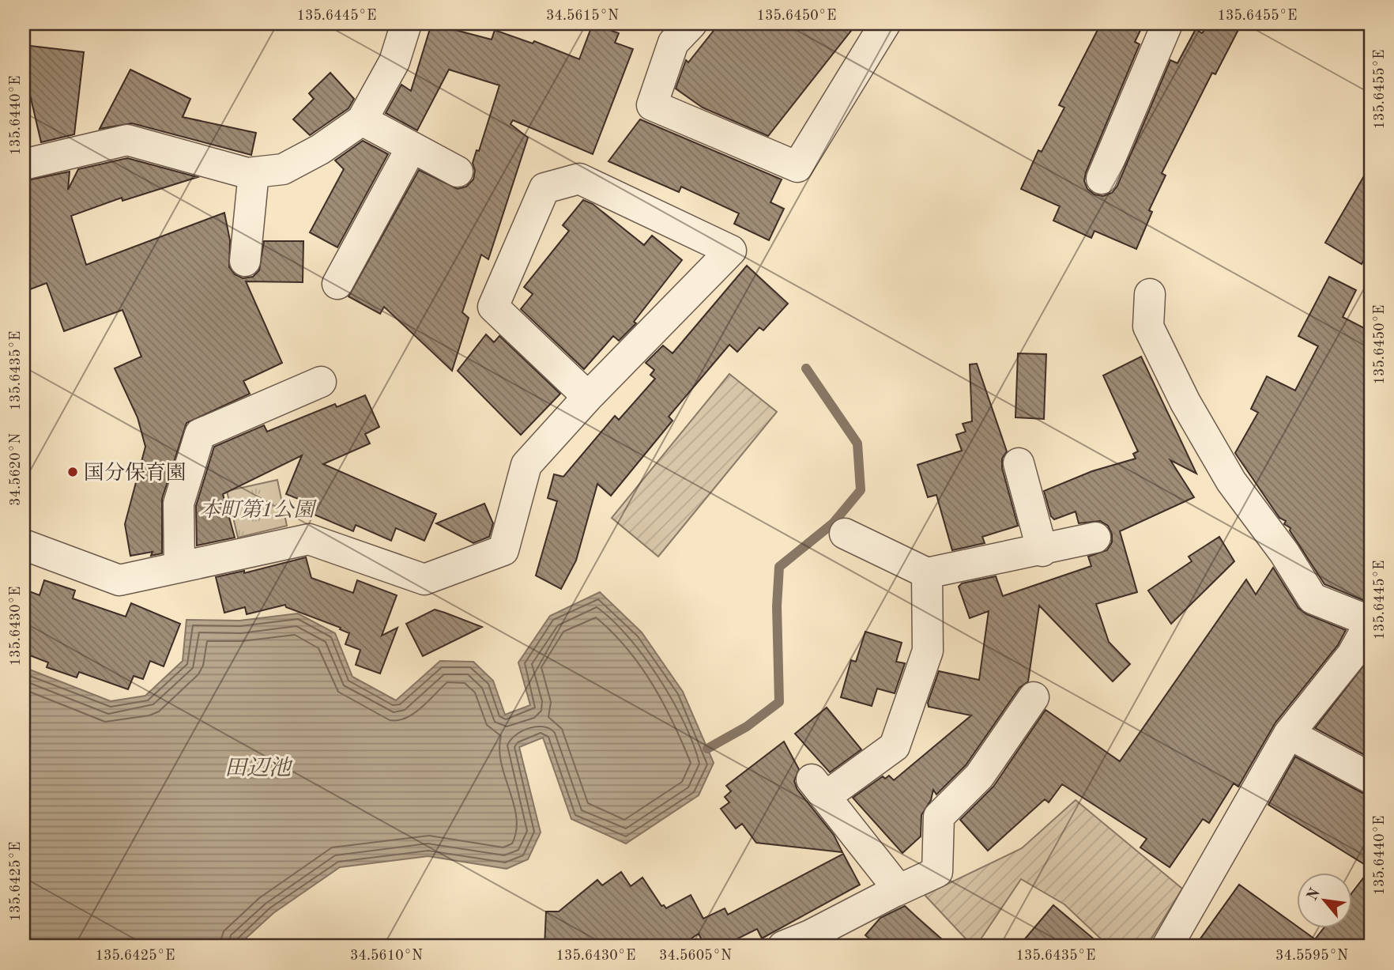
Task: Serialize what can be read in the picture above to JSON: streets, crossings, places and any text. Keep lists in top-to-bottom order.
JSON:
{
  "water": ["田辺池"],
  "parks": ["本町第1公園"],
  "places": ["国分保育園"],
  "north": "top left",
  "coordinates": [
    "135.6445°E",
    "34.5615°N",
    "135.6450°E",
    "135.6455°E",
    "135.6440°E",
    "135.6435°E",
    "34.5620°N",
    "135.6430°E",
    "135.6425°E",
    "34.5610°N",
    "34.5605°N",
    "34.5595°N"
  ]
}
